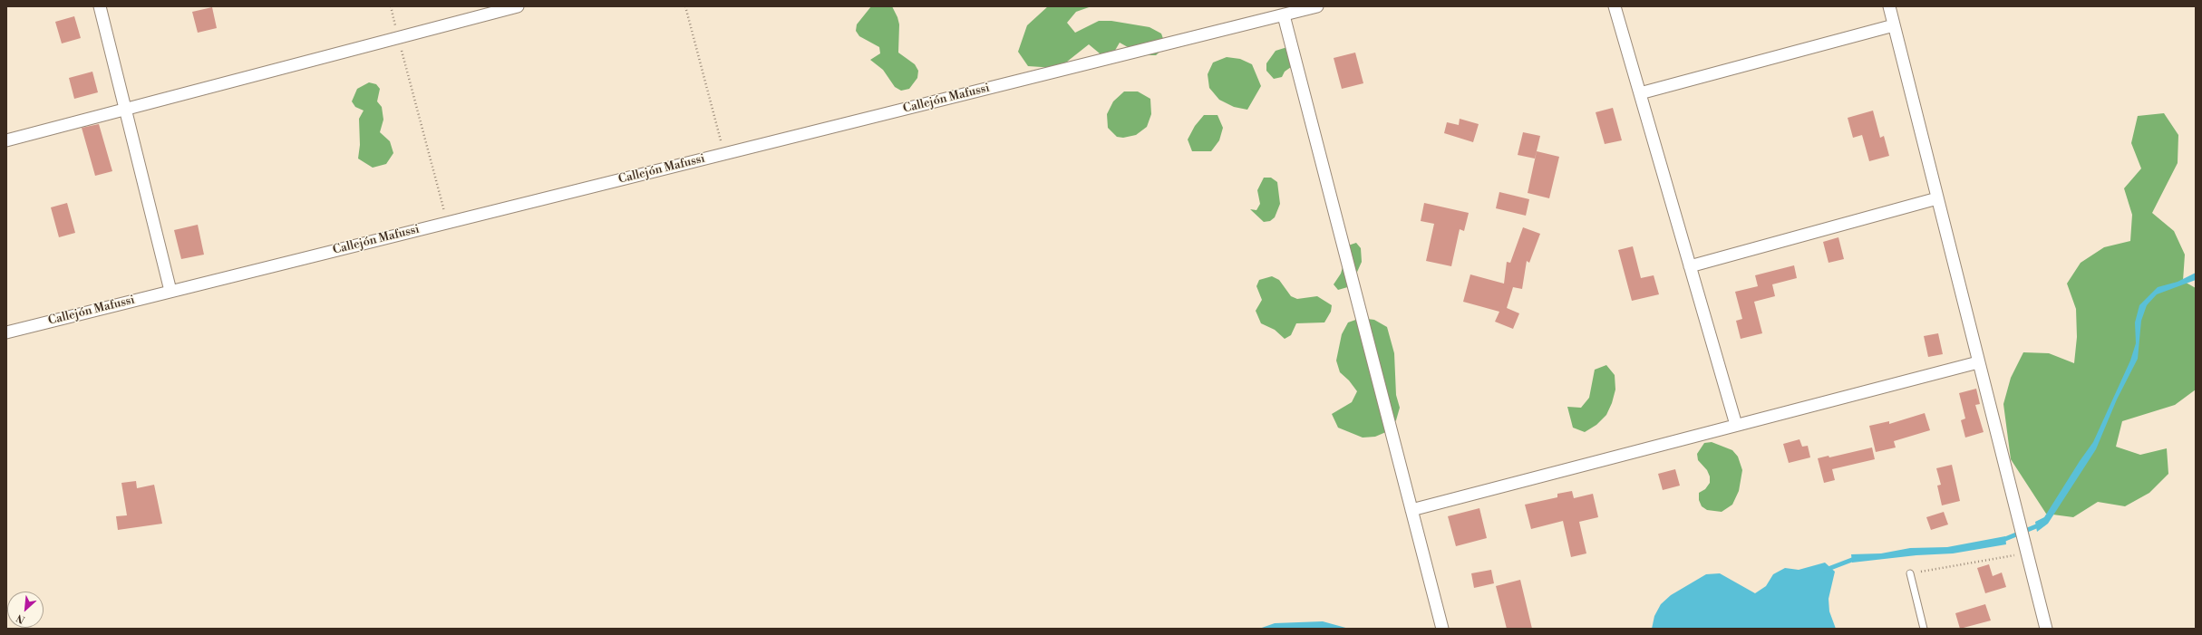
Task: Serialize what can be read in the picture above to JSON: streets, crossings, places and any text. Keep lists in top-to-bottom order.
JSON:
{
  "streets": {
    "street": ["Callejón Mafussi"]
  },
  "north": "bottom left"
}
